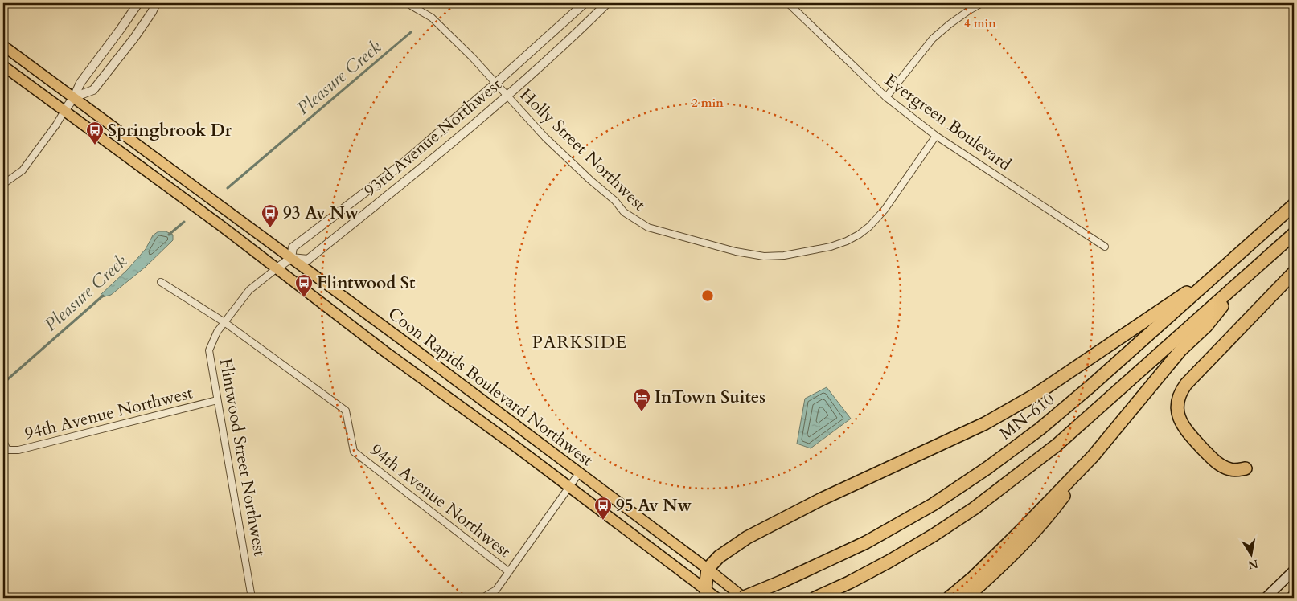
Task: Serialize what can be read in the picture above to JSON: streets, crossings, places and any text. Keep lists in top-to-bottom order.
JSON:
{
  "streets": {
    "highway": ["MN-610"],
    "main road": ["Coon Rapids Boulevard Northwest"],
    "street": [
      "Evergreen Boulevard",
      "93rd Avenue Northwest",
      "Holly Street Northwest",
      "94th Avenue Northwest",
      "Flintwood Street Northwest"
    ]
  },
  "crossings": [
    ["Evergreen Boulevard", "Holly Street Northwest"],
    ["93rd Avenue Northwest", "Holly Street Northwest"],
    ["93rd Avenue Northwest", "Coon Rapids Boulevard Northwest"],
    ["93rd Avenue Northwest", "Flintwood Street Northwest"],
    ["Coon Rapids Boulevard Northwest", "94th Avenue Northwest"],
    ["Coon Rapids Boulevard Northwest", "MN-610"],
    ["Coon Rapids Boulevard Northwest", "Flintwood Street Northwest"],
    ["94th Avenue Northwest", "Flintwood Street Northwest"]
  ],
  "districts": ["PARKSIDE"],
  "water": ["Pleasure Creek"],
  "places": {
    "bus stop": [
      "Springbrook Dr",
      "93 Av Nw",
      "Flintwood St",
      "95 Av Nw"
    ],
    "hotel": ["InTown Suites"]
  },
  "north": "bottom",
  "rings": ["4 min", "2 min"]
}
